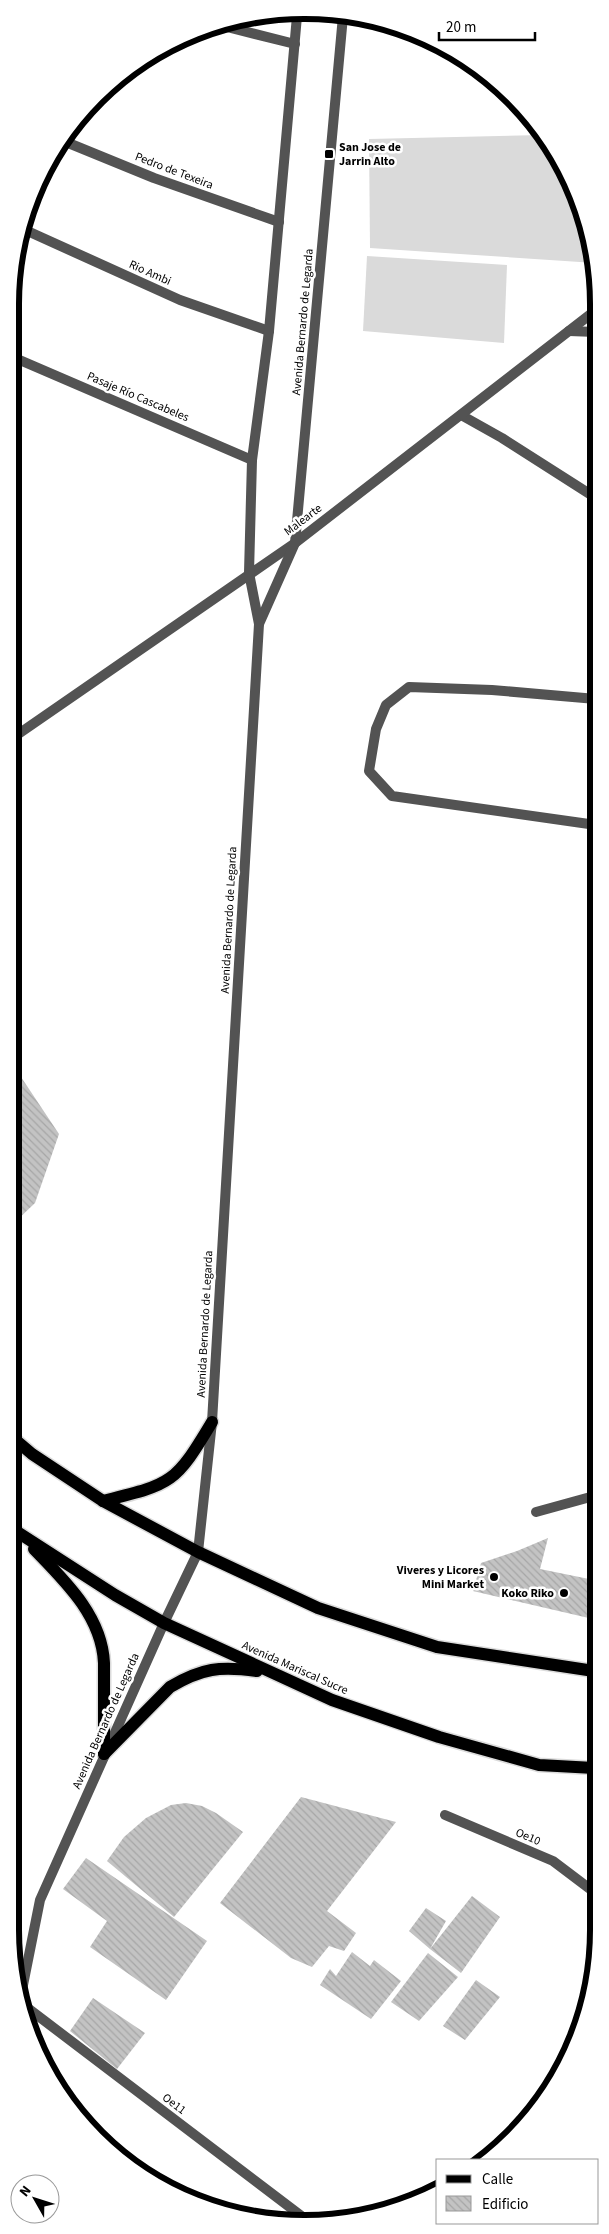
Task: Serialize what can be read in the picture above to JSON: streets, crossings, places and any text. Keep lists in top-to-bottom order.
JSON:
{
  "streets": {
    "main road": ["Avenida Mariscal Sucre"],
    "street": [
      "Pedro de Texeira",
      "Rio Ambi",
      "Avenida Bernardo de Legarda",
      "Pasaje Río Cascabeles",
      "Malearte",
      "Oe10",
      "Oe11"
    ]
  },
  "crossings": [
    ["Pedro de Texeira", "Avenida Bernardo de Legarda"],
    ["Rio Ambi", "Avenida Bernardo de Legarda"],
    ["Avenida Bernardo de Legarda", "Pasaje Río Cascabeles"],
    ["Avenida Bernardo de Legarda", "Malearte"],
    ["Avenida Bernardo de Legarda", "Avenida Mariscal Sucre"]
  ],
  "places": {
    "transit": ["San Jose de Jarrin Alto"],
    "other": ["Viveres y Licores Mini Market", "Koko Riko"]
  },
  "legend": ["Calle", "Edificio"],
  "scale_bar": "20 m",
  "north": "top left"
}
